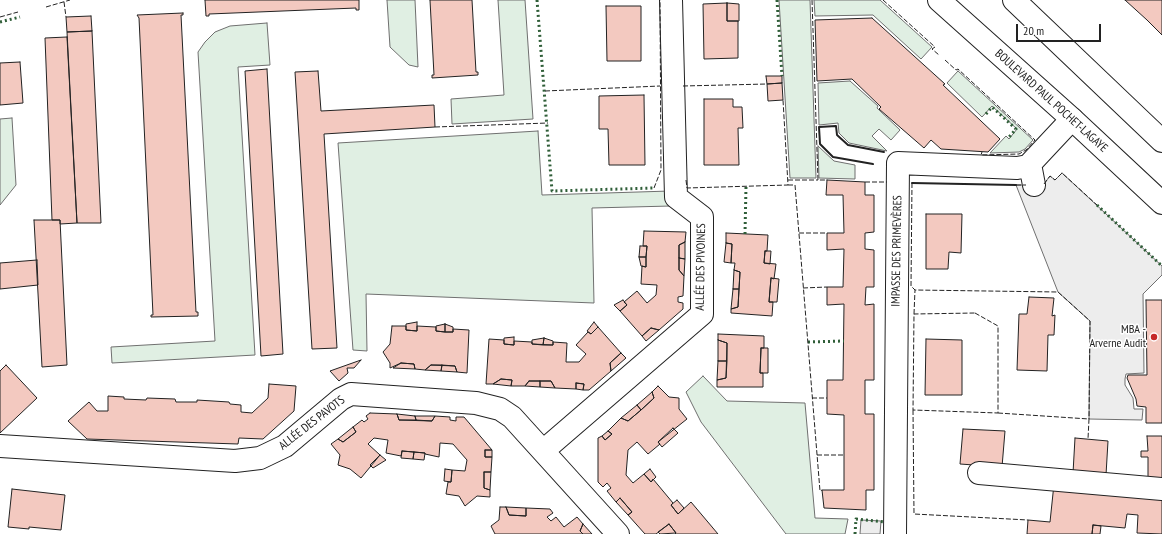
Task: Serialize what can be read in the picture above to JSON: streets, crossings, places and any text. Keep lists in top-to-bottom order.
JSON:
{
  "streets": {
    "street": [
      "BOULEVARD PAUL POCHET-LAGAYE",
      "IMPASSE DES PRIMEVÈRES",
      "ALLÉE DES PIVOINES",
      "ALLÉE DES PAVOTS"
    ]
  },
  "crossings": [
    ["ALLÉE DES PIVOINES", "ALLÉE DES PAVOTS"]
  ],
  "places": ["MBA - Arverne Audit"],
  "scale_bar": "20 m"
}
